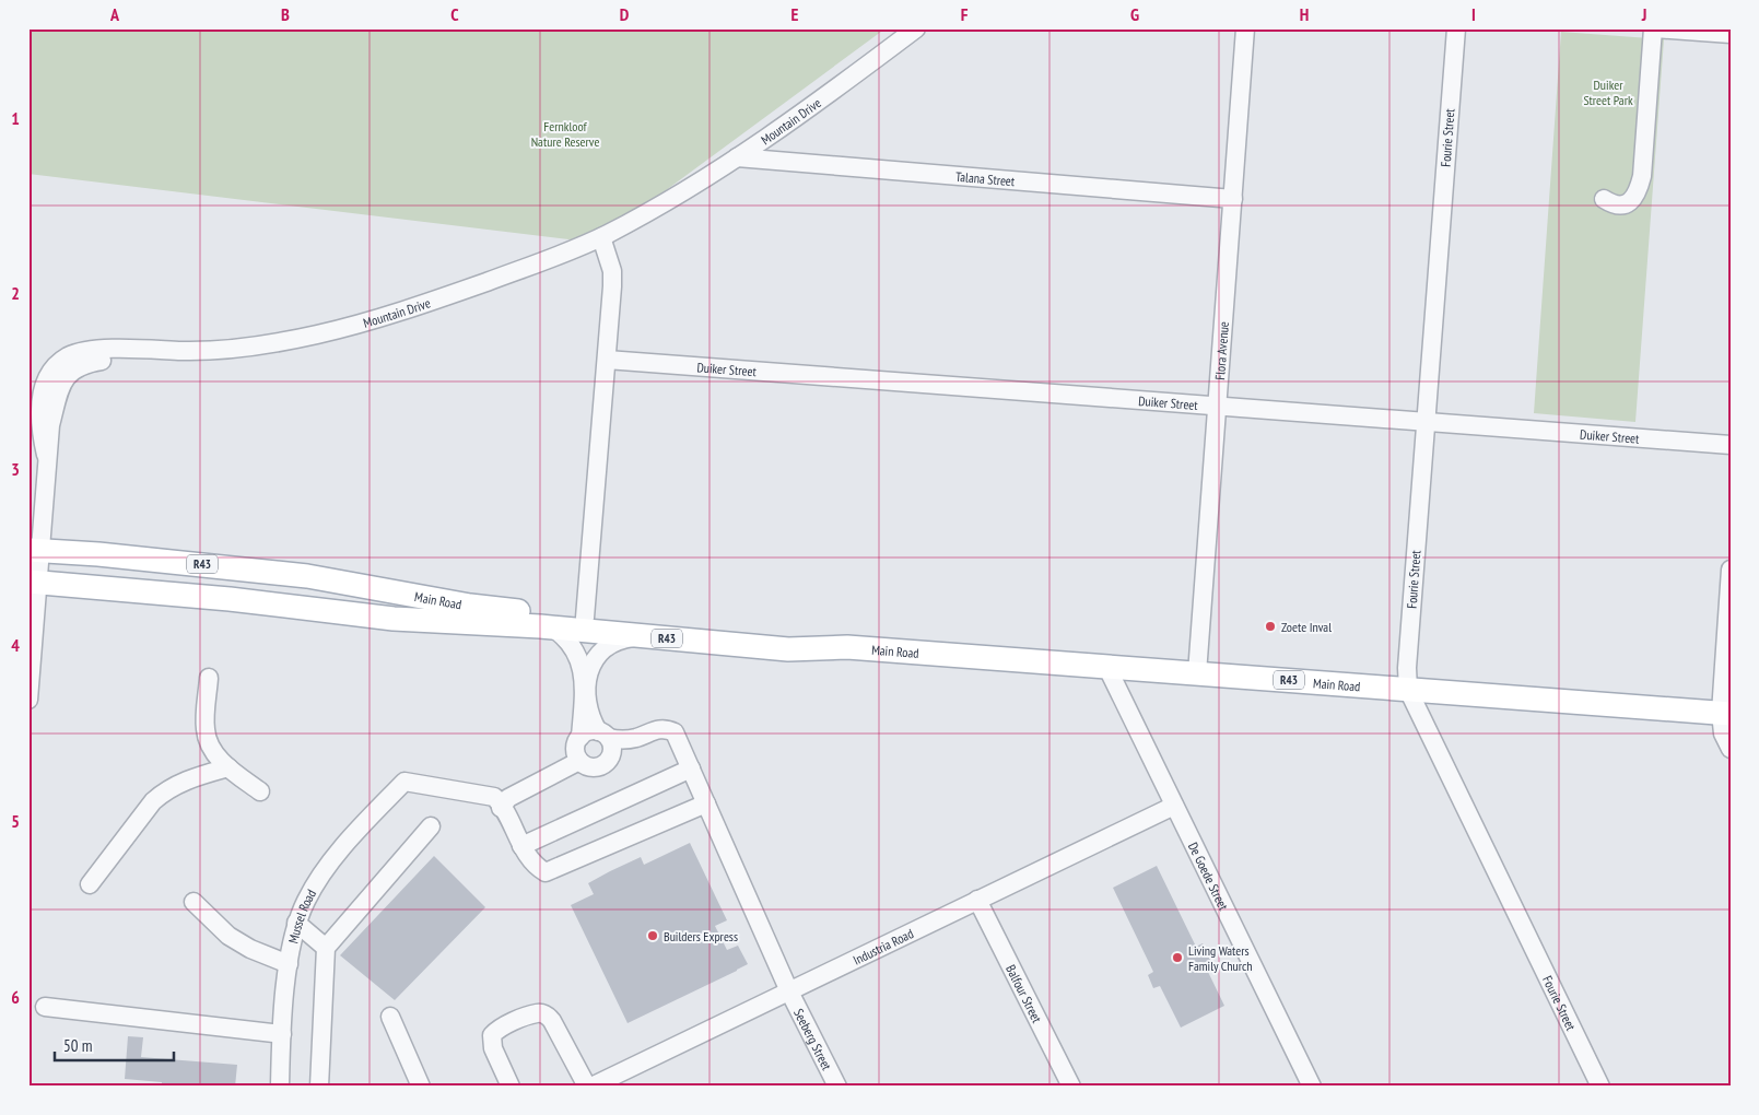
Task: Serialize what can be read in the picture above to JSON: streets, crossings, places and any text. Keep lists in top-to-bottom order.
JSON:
{
  "streets": {
    "main road": ["R43", "Main Road"],
    "street": [
      "Mountain Drive",
      "Fourie Street",
      "Talana Street",
      "Flora Avenue",
      "Duiker Street",
      "De Goede Street",
      "Mussel Road",
      "Industria Road",
      "Balfour Street",
      "Seeberg Street"
    ]
  },
  "crossings": [
    ["Mountain Drive", "Talana Street"],
    ["Mountain Drive", "Main Road"],
    ["Fourie Street", "Duiker Street"],
    ["Fourie Street", "Main Road"],
    ["Talana Street", "Flora Avenue"],
    ["Flora Avenue", "Duiker Street"],
    ["Flora Avenue", "Main Road"],
    ["Main Road", "De Goede Street"],
    ["De Goede Street", "Industria Road"],
    ["Industria Road", "Balfour Street"],
    ["Industria Road", "Seeberg Street"]
  ],
  "parks": ["Duiker Street Park", "Fernkloof Nature Reserve"],
  "places": ["Zoete Inval", "Builders Express", "Living Waters Family Church"],
  "scale_bar": "50 m",
  "grid": {
    "columns": [
      "A",
      "B",
      "C",
      "D",
      "E",
      "F",
      "G",
      "H",
      "I",
      "J"
    ],
    "rows": [
      "1",
      "2",
      "3",
      "4",
      "5",
      "6"
    ]
  }
}
